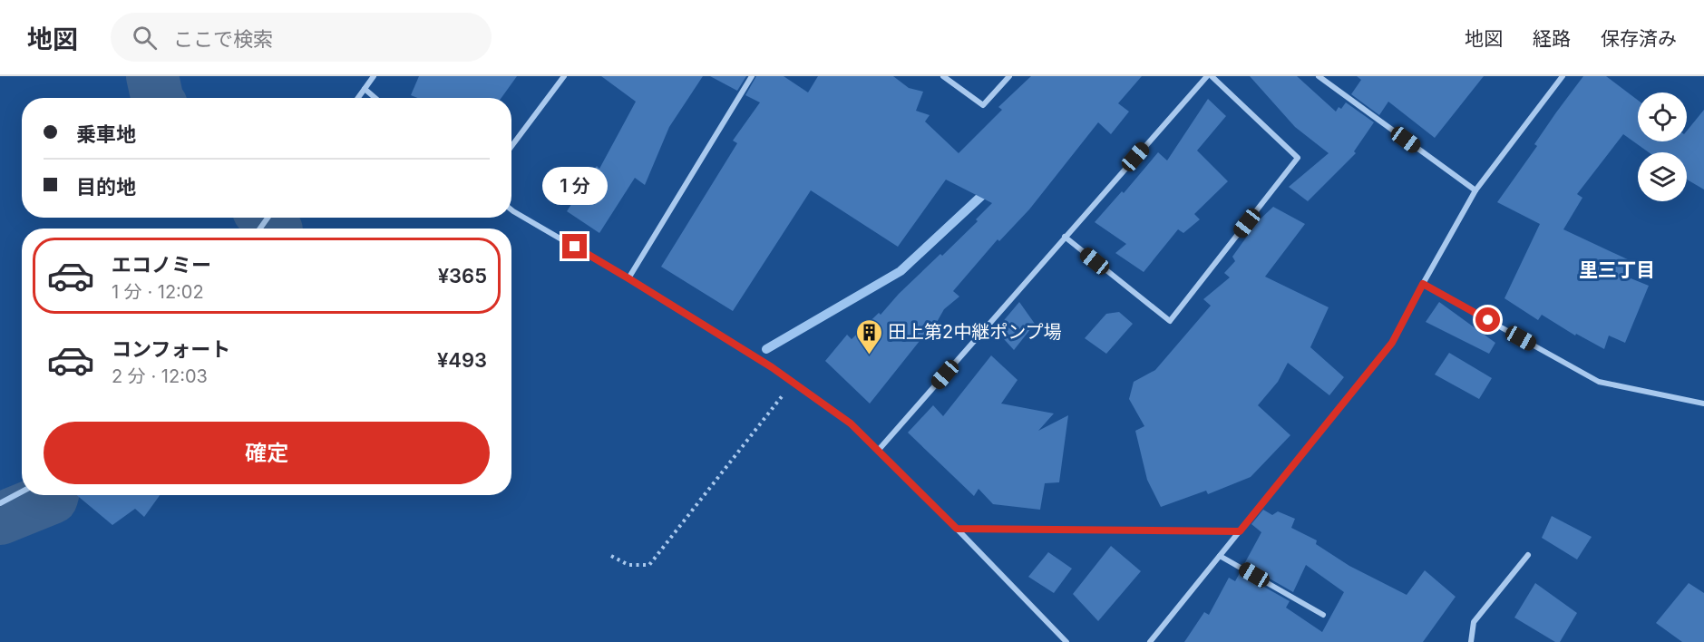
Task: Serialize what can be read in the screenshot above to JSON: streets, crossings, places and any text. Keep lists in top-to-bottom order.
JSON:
{
  "districts": ["里三丁目"],
  "places": {
    "building": ["田上第2中継ポンプ場"]
  },
  "page": {
    "header": "地図",
    "search": "ここで検索",
    "nav": ["地図", "経路", "保存済み"],
    "banner": ["乗車地", "目的地"],
    "bubble": "1 分",
    "list": [
      {
        "name": "エコノミー",
        "note": "1 分 · 12:02",
        "value": "¥365"
      },
      {
        "name": "コンフォート",
        "note": "2 分 · 12:03",
        "value": "¥493"
      }
    ],
    "buttons": "確定"
  }
}
